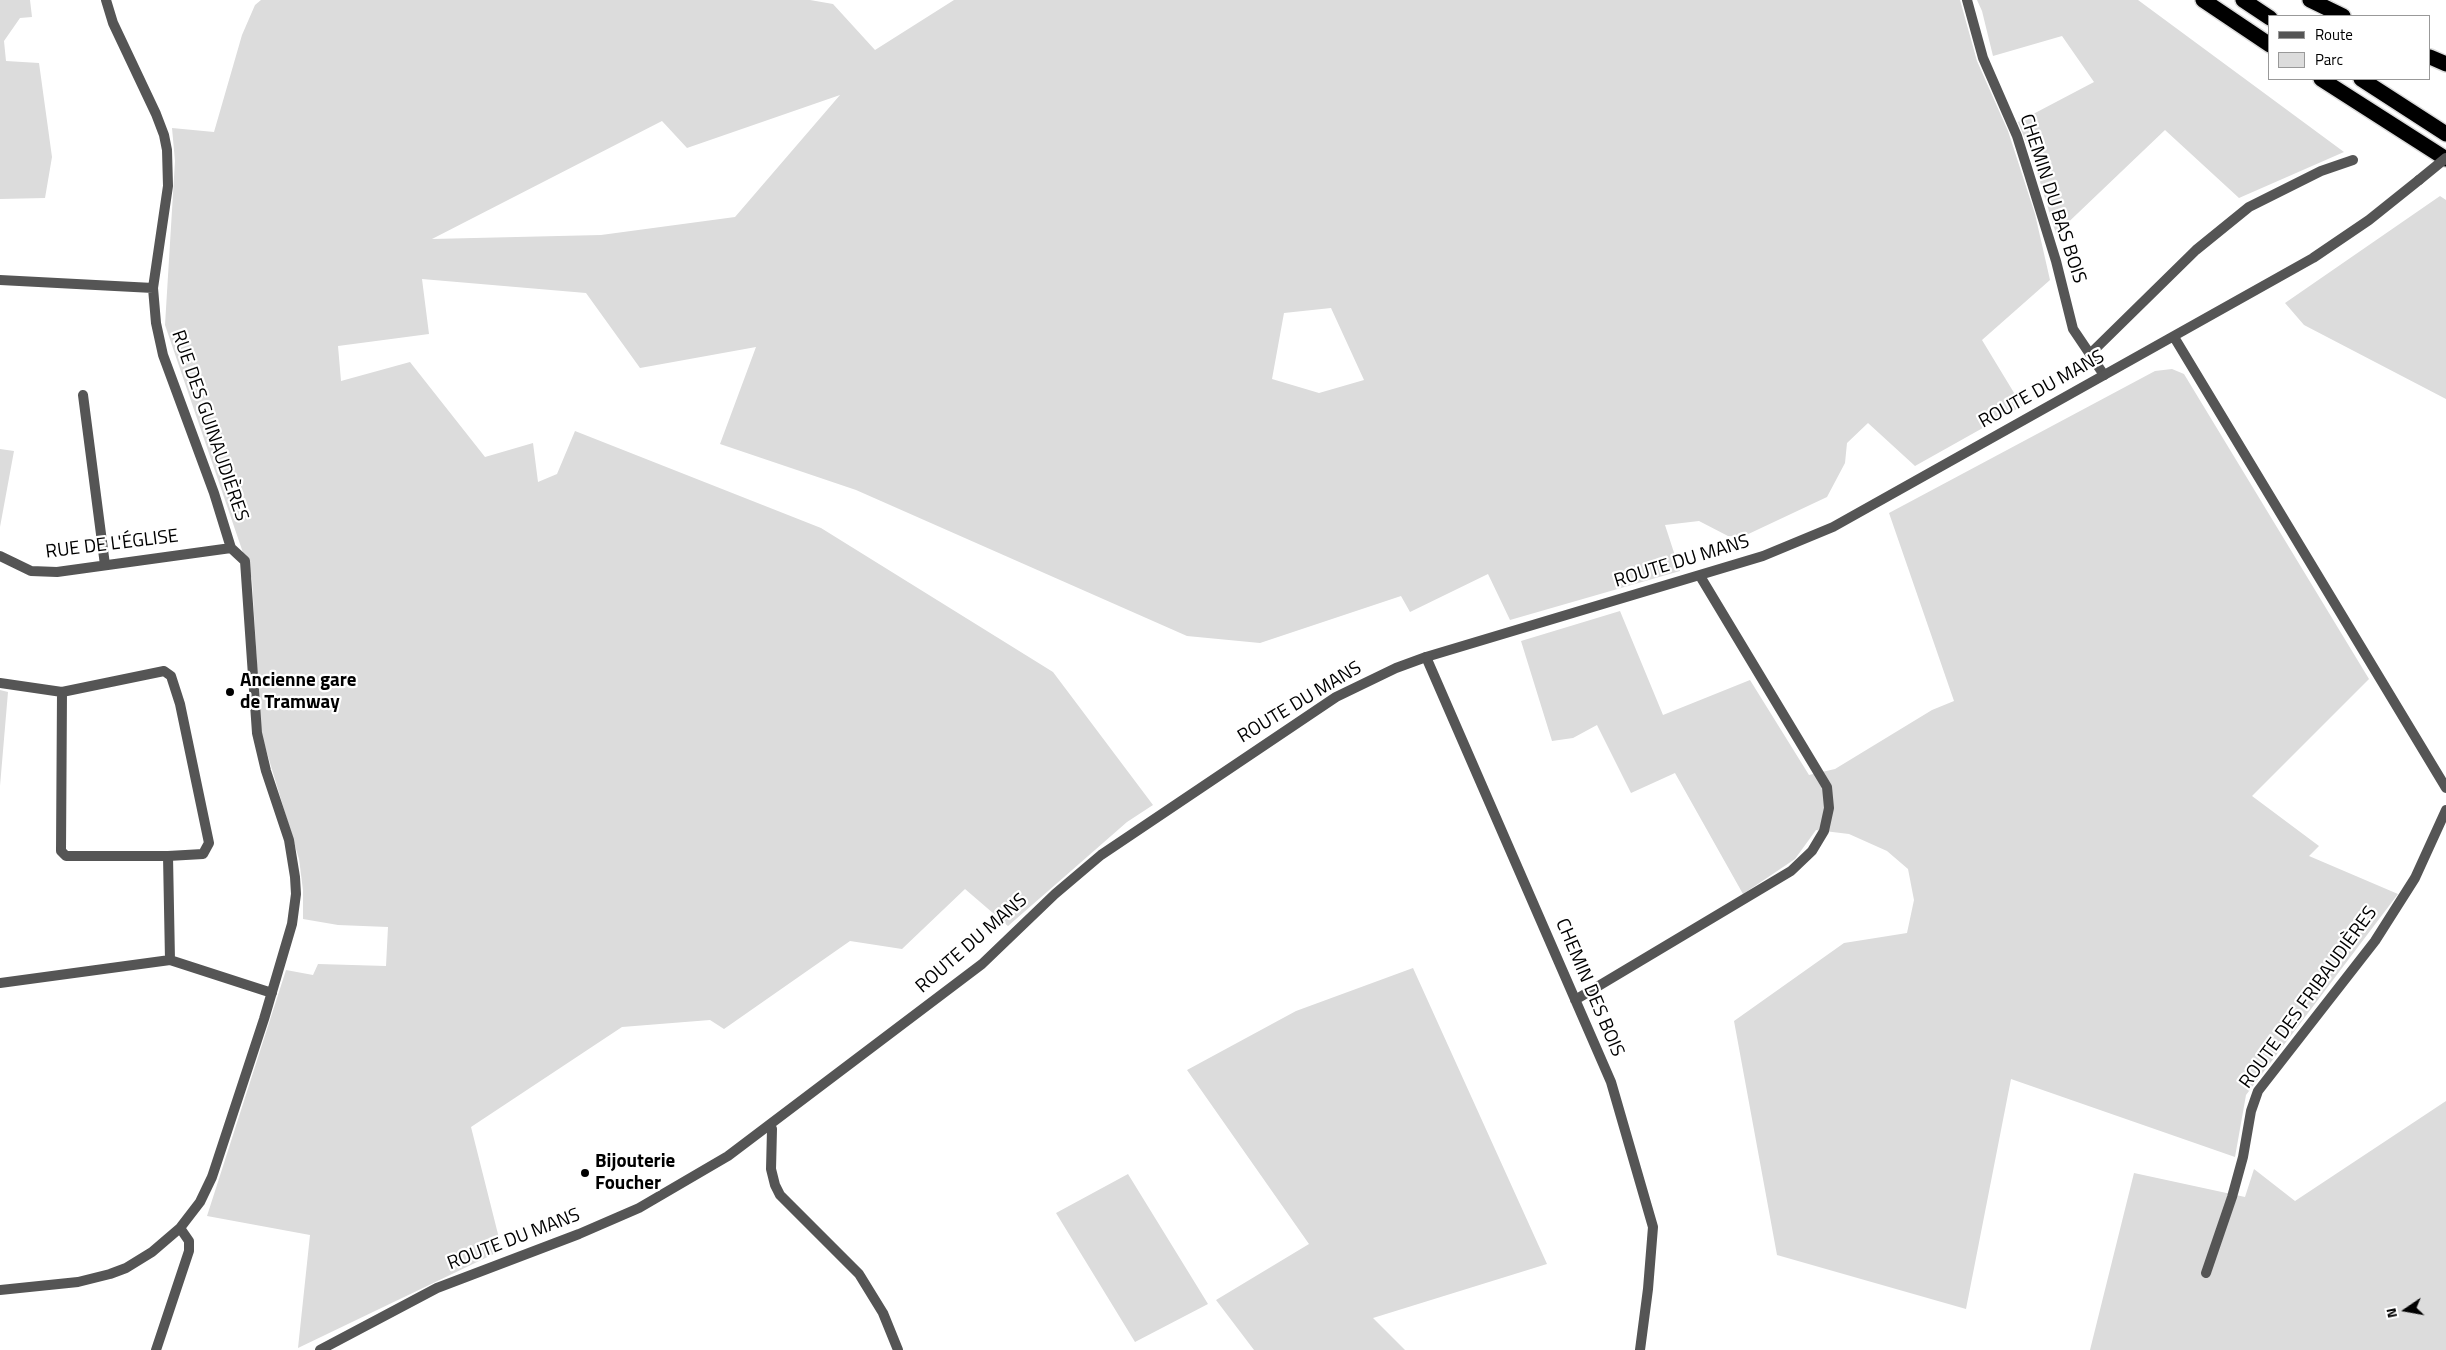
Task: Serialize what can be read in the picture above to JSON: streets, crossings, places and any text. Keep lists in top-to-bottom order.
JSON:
{
  "streets": {
    "street": [
      "CHEMIN DU BAS BOIS",
      "ROUTE DU MANS",
      "RUE DES GUINAUDIÈRES",
      "RUE DE L'ÉGLISE",
      "CHEMIN DES BOIS",
      "ROUTE DES FRIBAUDIÈRES"
    ]
  },
  "crossings": [
    ["CHEMIN DU BAS BOIS", "ROUTE DU MANS"],
    ["ROUTE DU MANS", "CHEMIN DES BOIS"],
    ["RUE DES GUINAUDIÈRES", "RUE DE L'ÉGLISE"]
  ],
  "places": ["Ancienne gare de Tramway", "Bijouterie Foucher"],
  "legend": ["Route", "Parc"],
  "north": "left"
}
